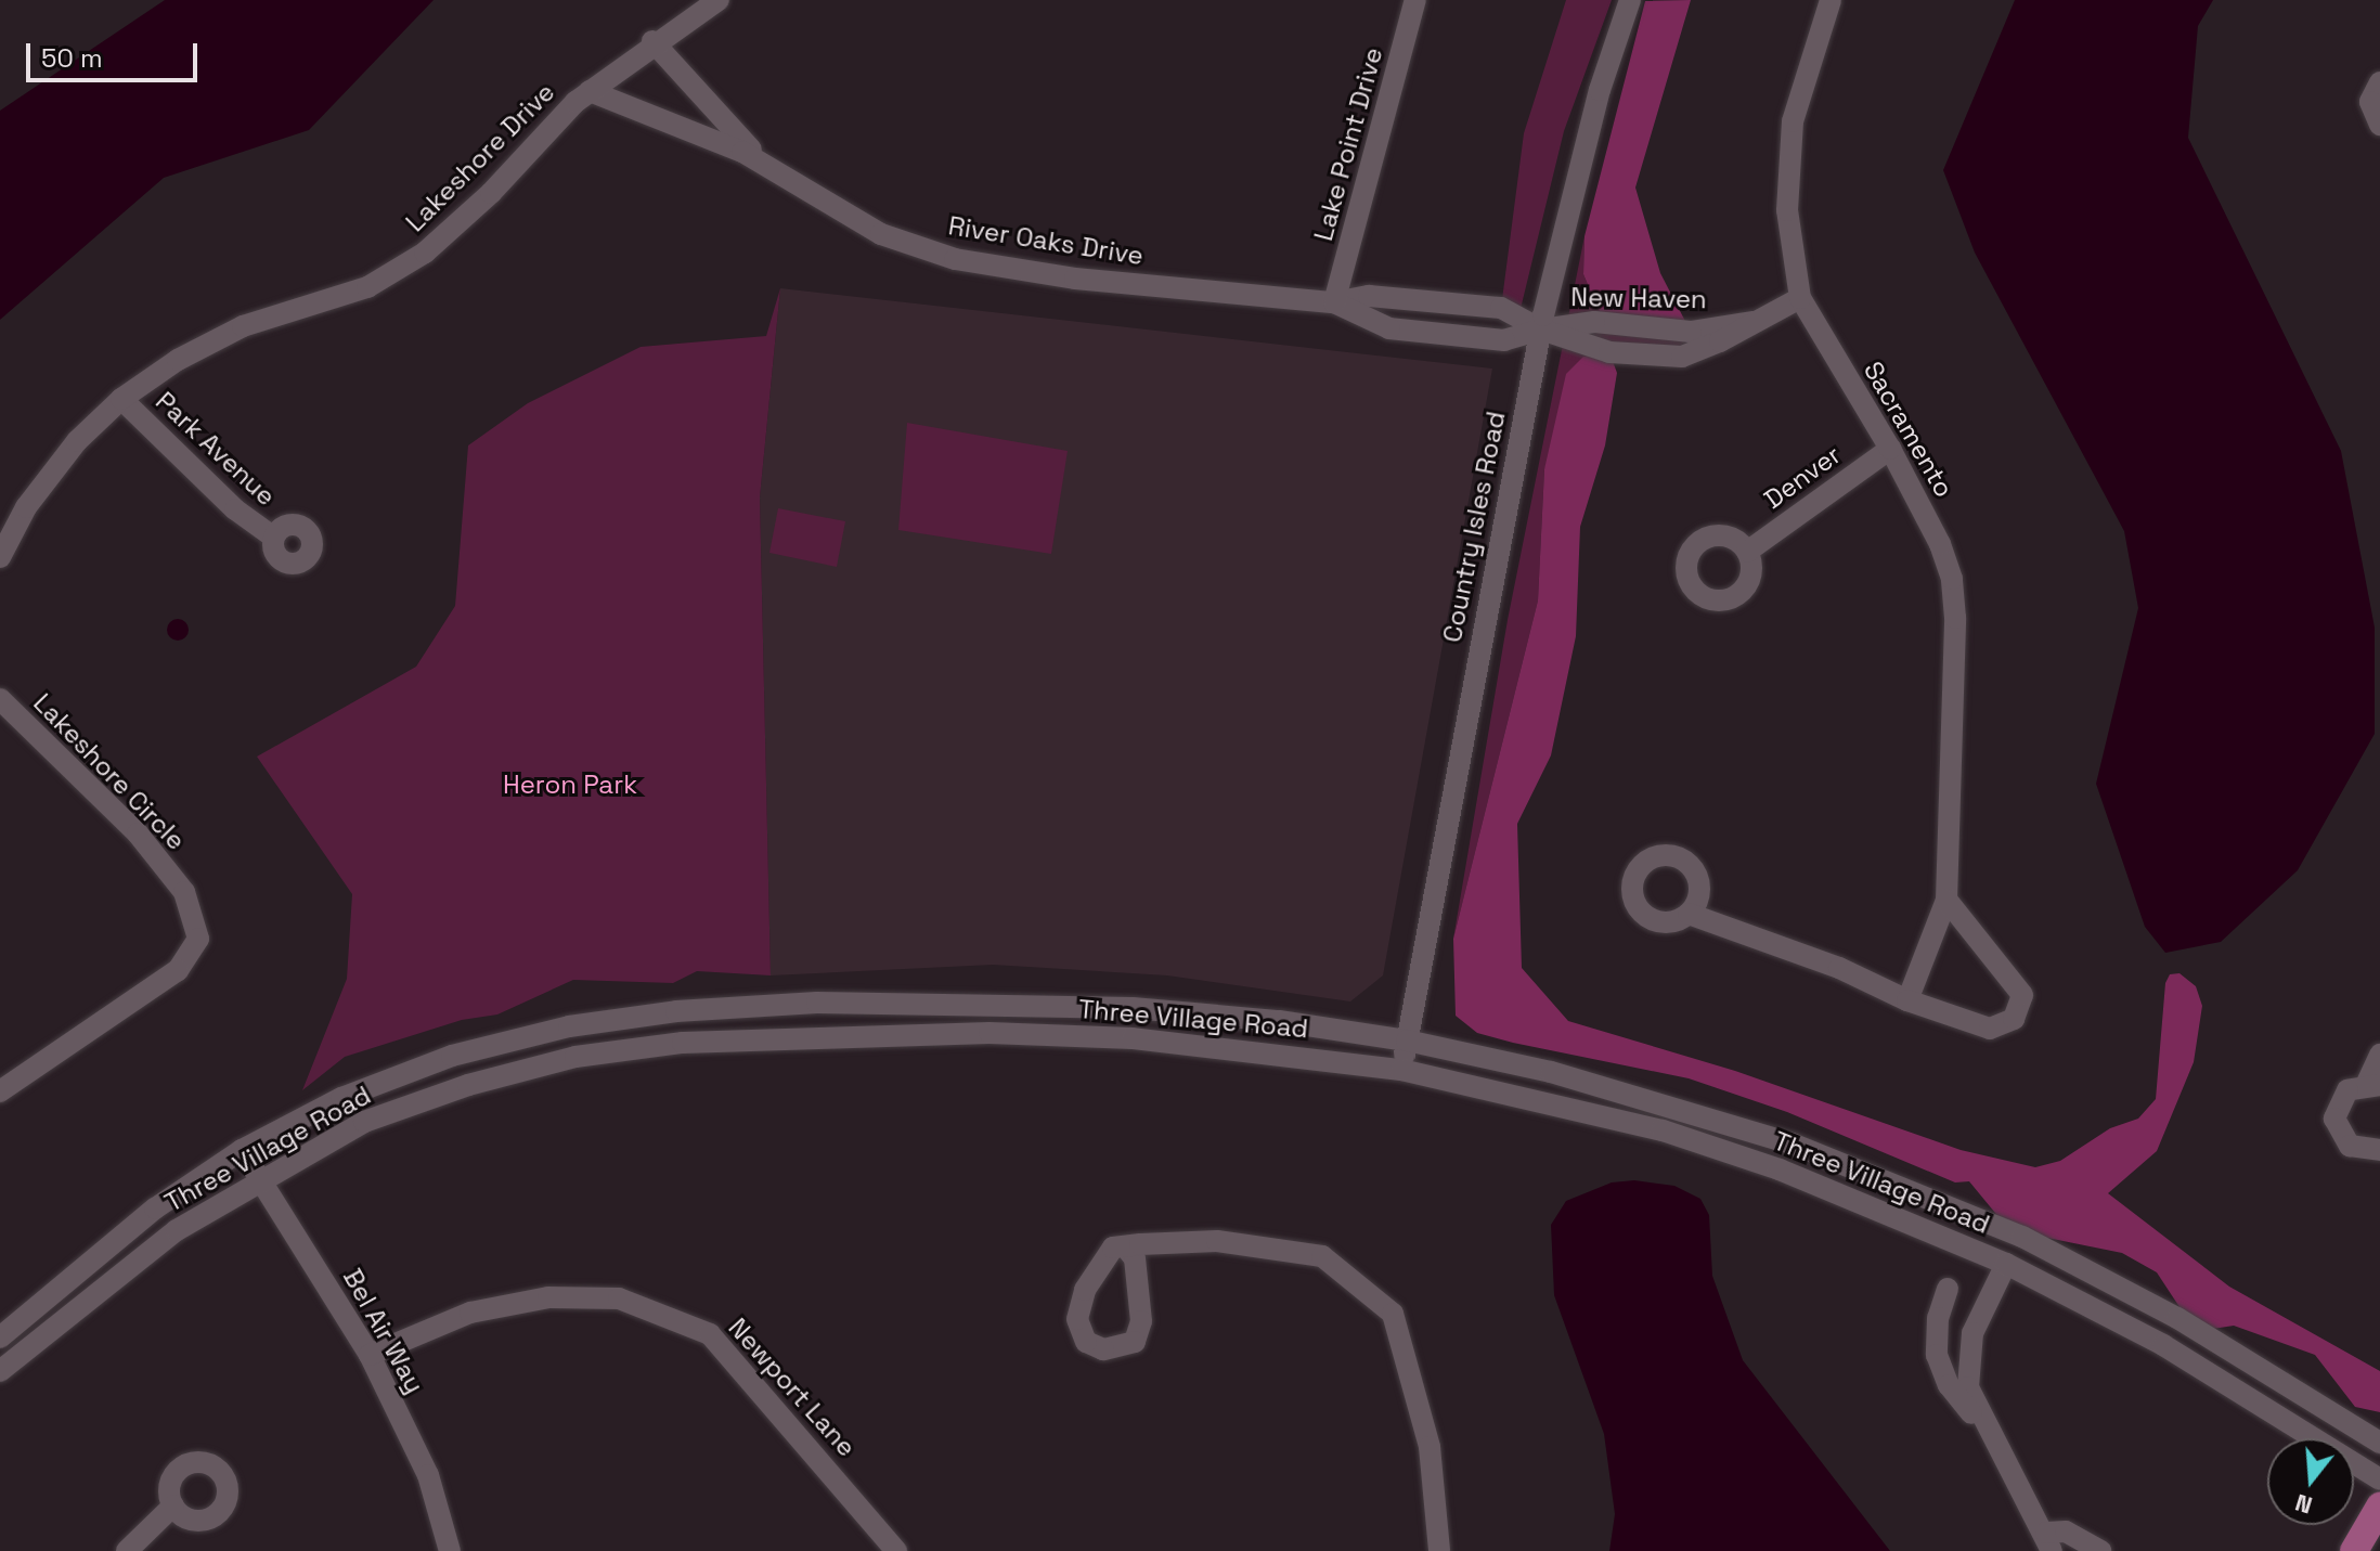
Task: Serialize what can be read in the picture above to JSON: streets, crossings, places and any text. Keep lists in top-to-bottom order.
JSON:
{
  "streets": {
    "street": [
      "Lake Point Drive",
      "Lakeshore Drive",
      "River Oaks Drive",
      "New Haven",
      "Sacramento",
      "Park Avenue",
      "Denver",
      "Country Isles Road",
      "Lakeshore Circle",
      "Three Village Road",
      "Bel Air Way",
      "Newport Lane"
    ]
  },
  "crossings": [
    ["Lake Point Drive", "River Oaks Drive"],
    ["Lakeshore Drive", "River Oaks Drive"],
    ["Lakeshore Drive", "Park Avenue"],
    ["River Oaks Drive", "New Haven"],
    ["River Oaks Drive", "Country Isles Road"],
    ["New Haven", "Sacramento"],
    ["New Haven", "Country Isles Road"],
    ["Sacramento", "Denver"],
    ["Country Isles Road", "Three Village Road"],
    ["Three Village Road", "Bel Air Way"],
    ["Bel Air Way", "Newport Lane"]
  ],
  "parks": ["Heron Park"],
  "scale_bar": "50 m",
  "north": "bottom"
}
